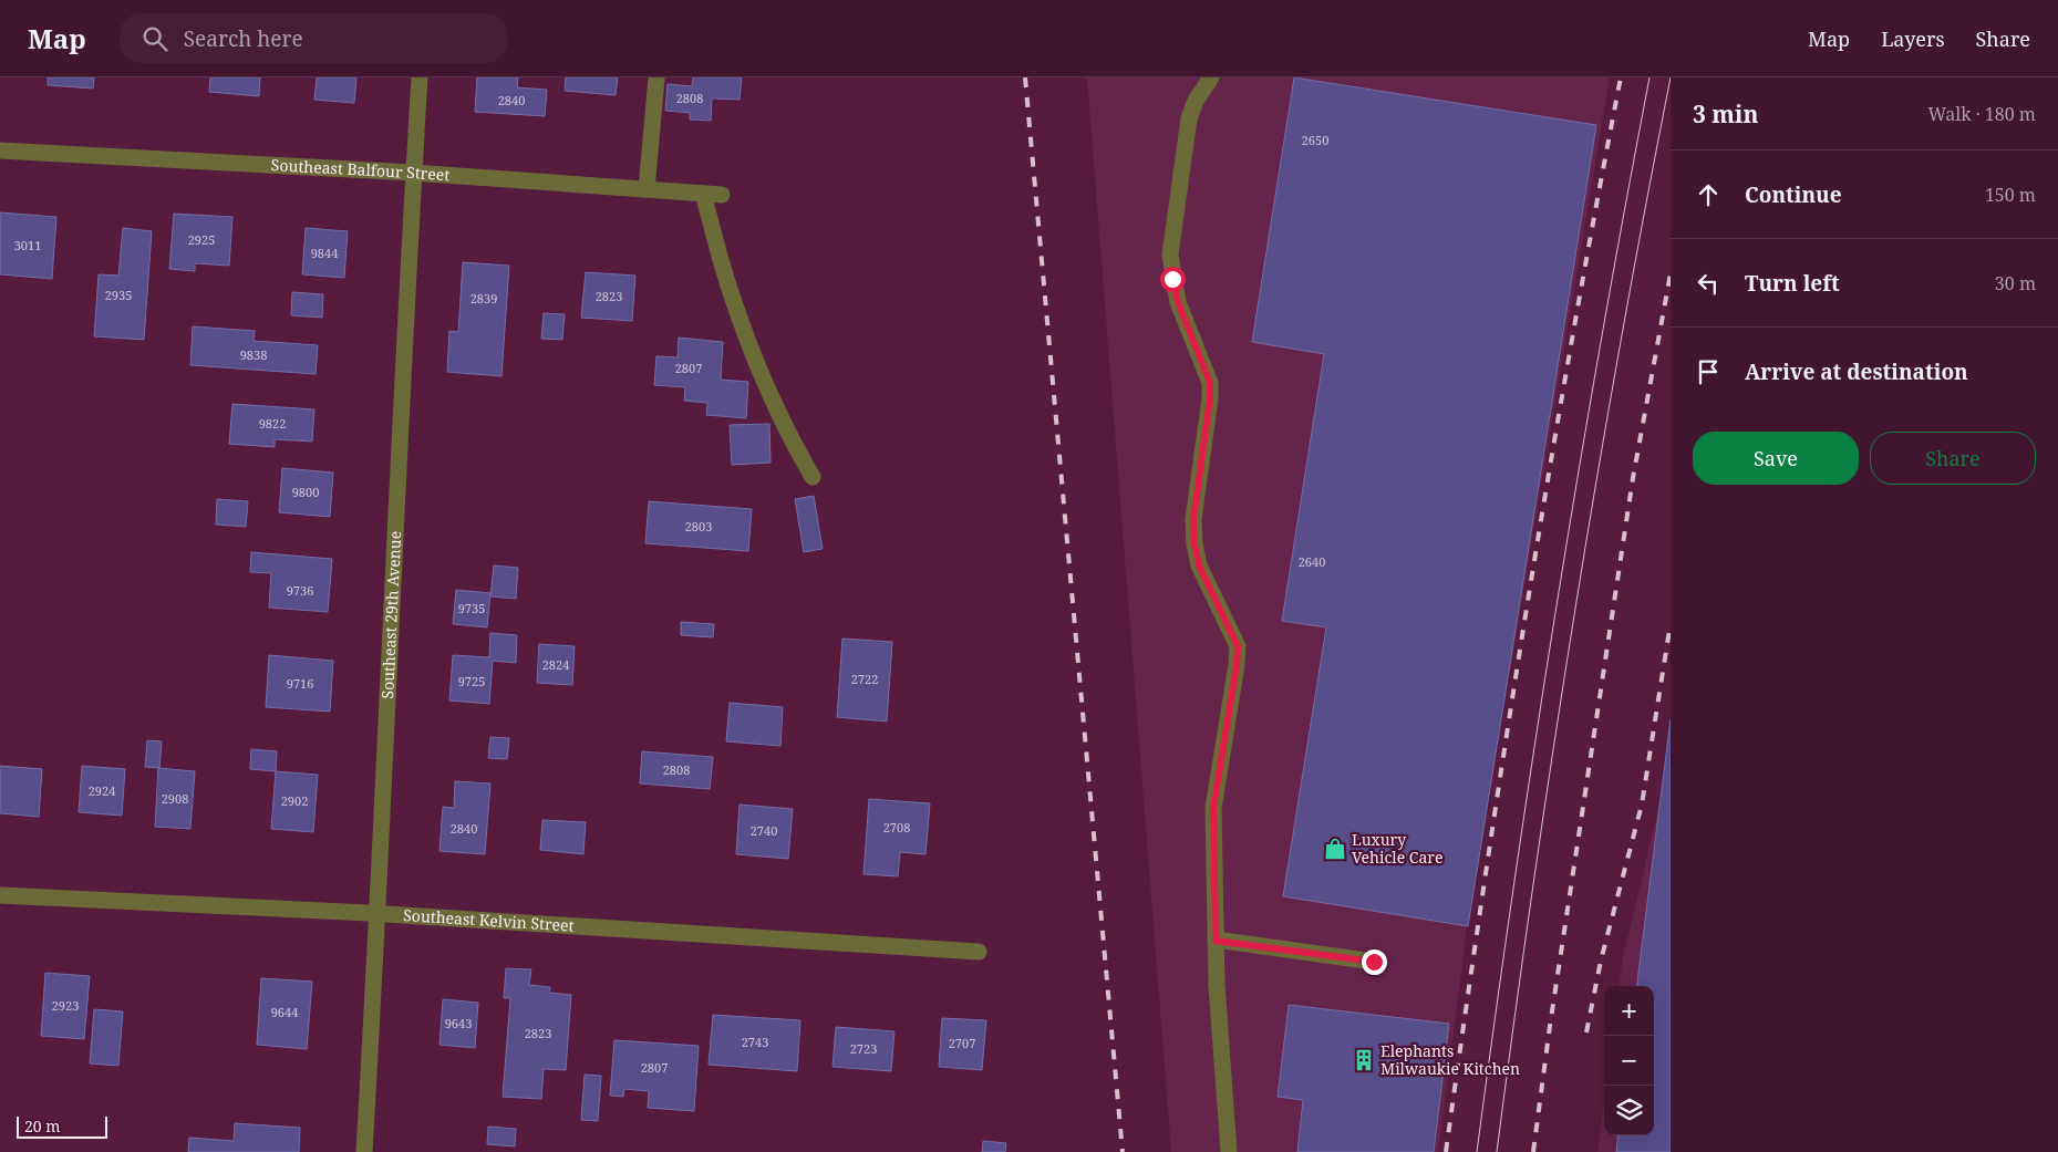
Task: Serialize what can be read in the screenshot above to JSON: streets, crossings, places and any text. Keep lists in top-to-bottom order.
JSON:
{
  "streets": {
    "street": ["Southeast Balfour Street", "Southeast 29th Avenue", "Southeast Kelvin Street"]
  },
  "crossings": [
    ["Southeast Balfour Street", "Southeast 29th Avenue"],
    ["Southeast 29th Avenue", "Southeast Kelvin Street"]
  ],
  "places": {
    "shop": ["Luxury Vehicle Care"],
    "building": ["Elephants Milwaukie Kitchen"]
  },
  "house_numbers": [
    "2808",
    "2840",
    "2650",
    "2925",
    "3011",
    "9844",
    "2935",
    "2823",
    "2839",
    "9838",
    "2807",
    "9822",
    "9800",
    "2803",
    "2640",
    "9736",
    "9735",
    "2824",
    "2722",
    "9725",
    "9716",
    "2808",
    "2924",
    "2908",
    "2902",
    "2708",
    "2840",
    "2740",
    "2923",
    "9644",
    "9643",
    "2823",
    "2743",
    "2707",
    "2723",
    "2807"
  ],
  "scale_bar": "20 m",
  "page": {
    "header": "Map",
    "search": "Search here",
    "nav": ["Map", "Layers", "Share"],
    "heading": ["3 min", "Walk · 180 m"],
    "list": [
      ["Continue", "150 m"],
      ["Turn left", "30 m"],
      "Arrive at destination"
    ],
    "buttons": ["Save", "Share"],
    "map_buttons": ["+", "−"],
    "scale": "20 m"
  }
}
